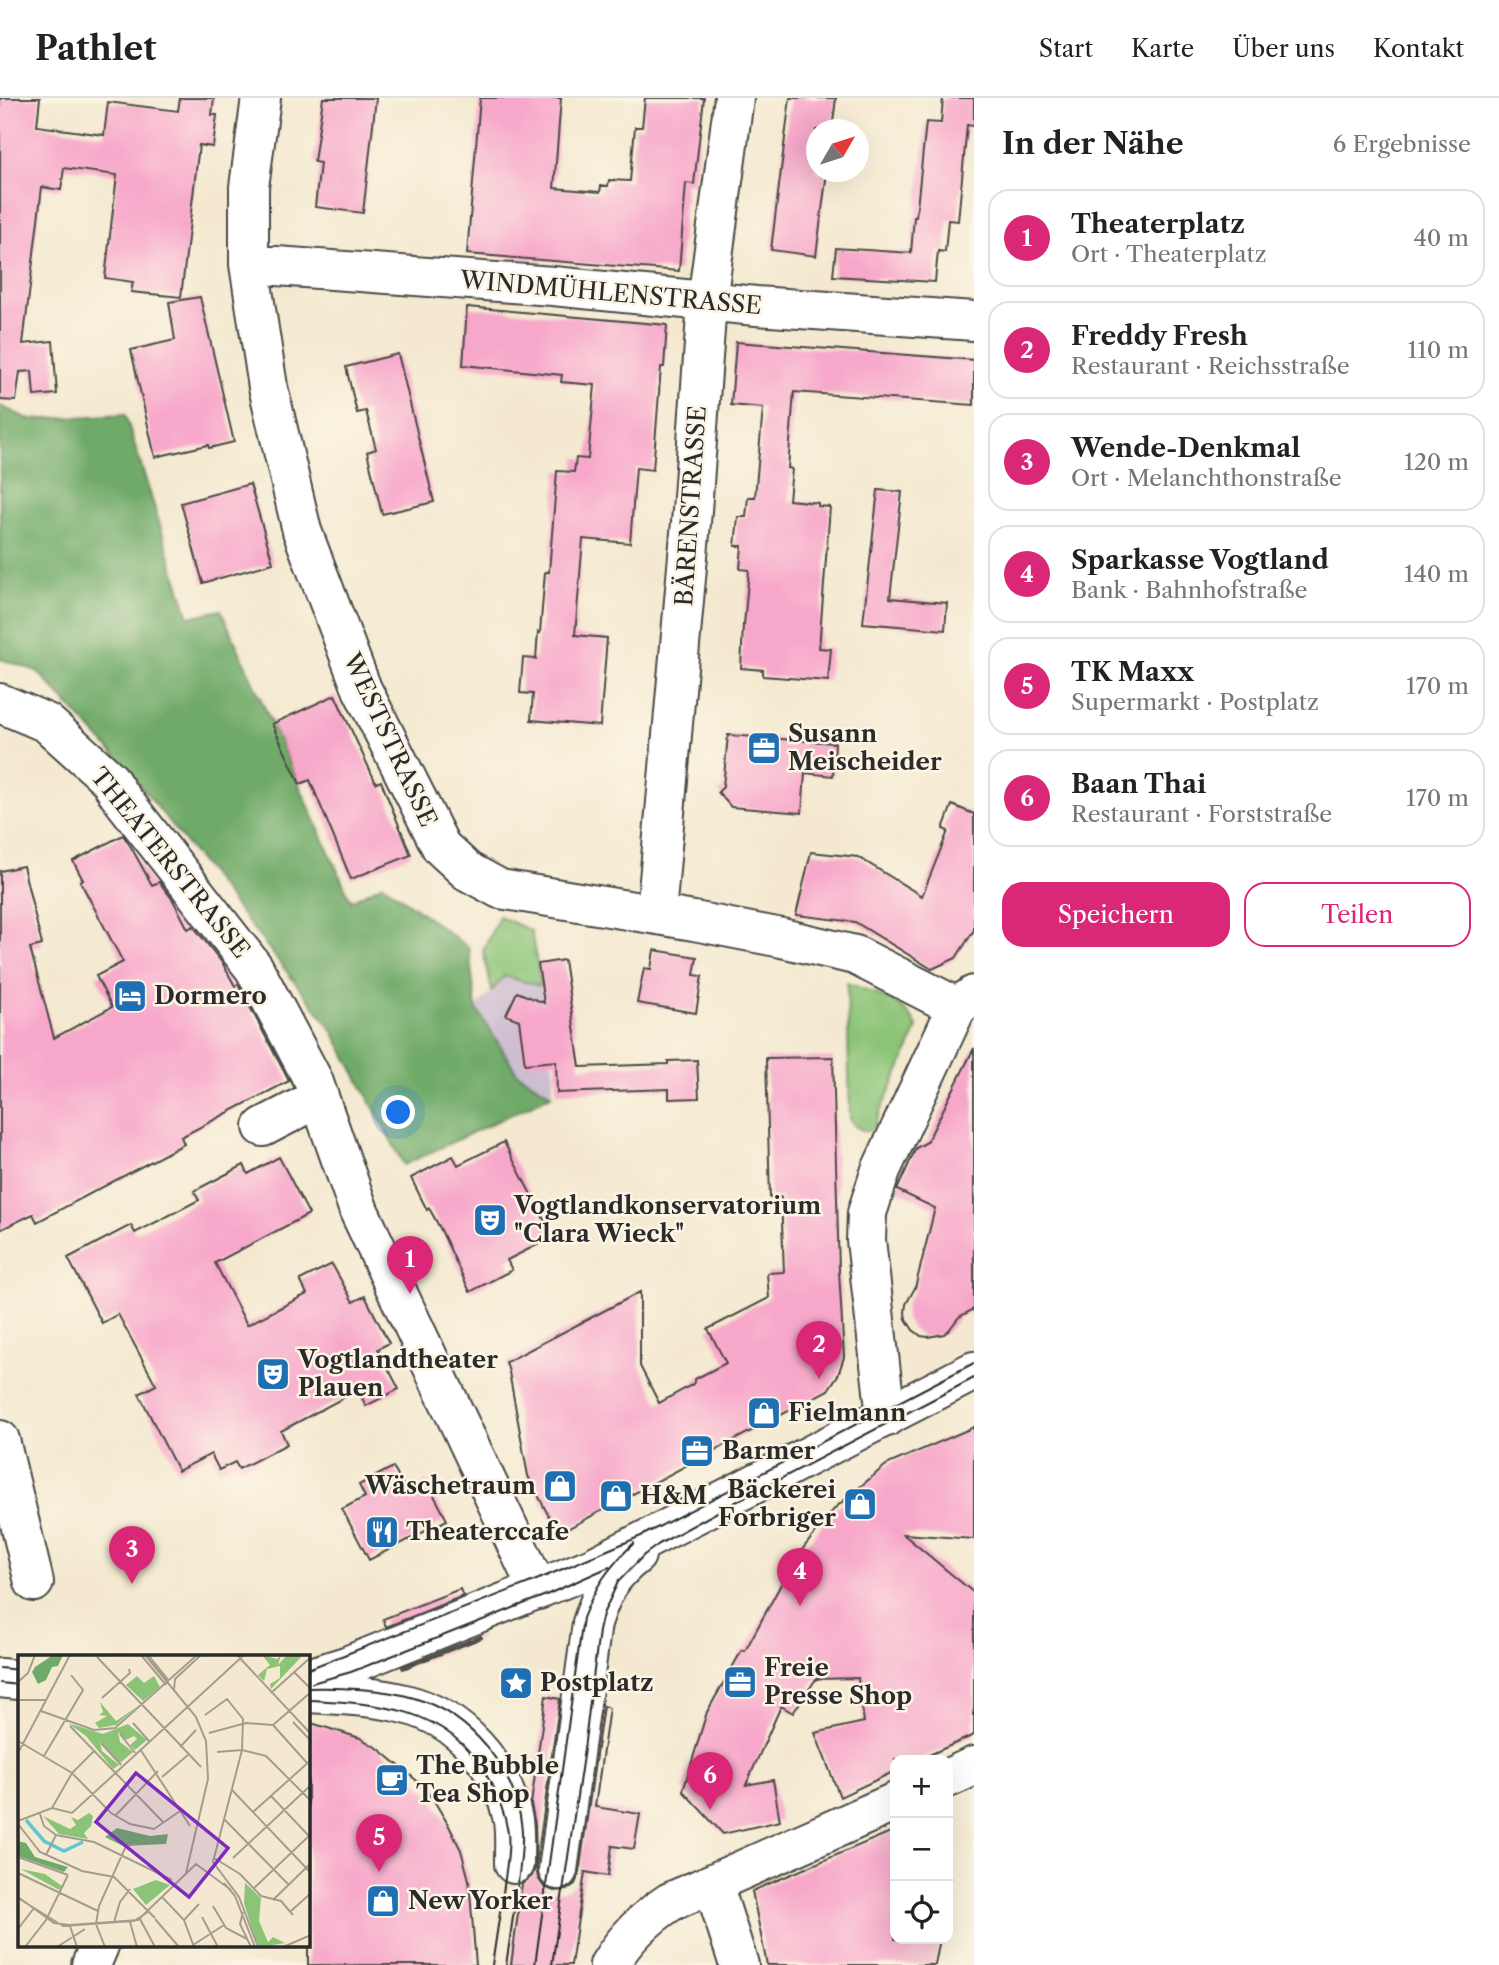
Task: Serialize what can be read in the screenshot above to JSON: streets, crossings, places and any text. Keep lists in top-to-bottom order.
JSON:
{
  "streets": {
    "street": [
      "WINDMÜHLENSTRASSE",
      "BÄRENSTRASSE",
      "WESTSTRASSE",
      "THEATERSTRASSE"
    ]
  },
  "crossings": [
    ["WINDMÜHLENSTRASSE", "BÄRENSTRASSE"],
    ["WINDMÜHLENSTRASSE", "WESTSTRASSE"],
    ["BÄRENSTRASSE", "WESTSTRASSE"]
  ],
  "places": {
    "office": ["Susann Meischeider", "Barmer", "Freie Presse Shop"],
    "hotel": ["Dormero"],
    "theatre": ["Vogtlandkonservatorium \"Clara Wieck\"", "Vogtlandtheater Plauen"],
    "shop": [
      "Fielmann",
      "Wäschetraum",
      "H&M",
      "Bäckerei Forbriger",
      "New Yorker"
    ],
    "restaurant": ["Theaterccafe"],
    "place": ["Postplatz"],
    "cafe": ["The Bubble Tea Shop"]
  },
  "north": "top right",
  "page": {
    "header": "Pathlet",
    "nav": [
      "Start",
      "Karte",
      "Über uns",
      "Kontakt"
    ],
    "heading": ["In der Nähe", "6 Ergebnisse"],
    "list": [
      {
        "mark": "1",
        "name": "Theaterplatz",
        "note": "Ort · Theaterplatz",
        "value": "40 m"
      },
      {
        "mark": "2",
        "name": "Freddy Fresh",
        "note": "Restaurant · Reichsstraße",
        "value": "110 m"
      },
      {
        "mark": "3",
        "name": "Wende-Denkmal",
        "note": "Ort · Melanchthonstraße",
        "value": "120 m"
      },
      {
        "mark": "4",
        "name": "Sparkasse Vogtland",
        "note": "Bank · Bahnhofstraße",
        "value": "140 m"
      },
      {
        "mark": "5",
        "name": "TK Maxx",
        "note": "Supermarkt · Postplatz",
        "value": "170 m"
      },
      {
        "mark": "6",
        "name": "Baan Thai",
        "note": "Restaurant · Forststraße",
        "value": "170 m"
      }
    ],
    "buttons": ["Speichern", "Teilen"],
    "pins": [
      "1",
      "2",
      "3",
      "4",
      "6",
      "5"
    ],
    "map_buttons": ["+", "−"]
  }
}
